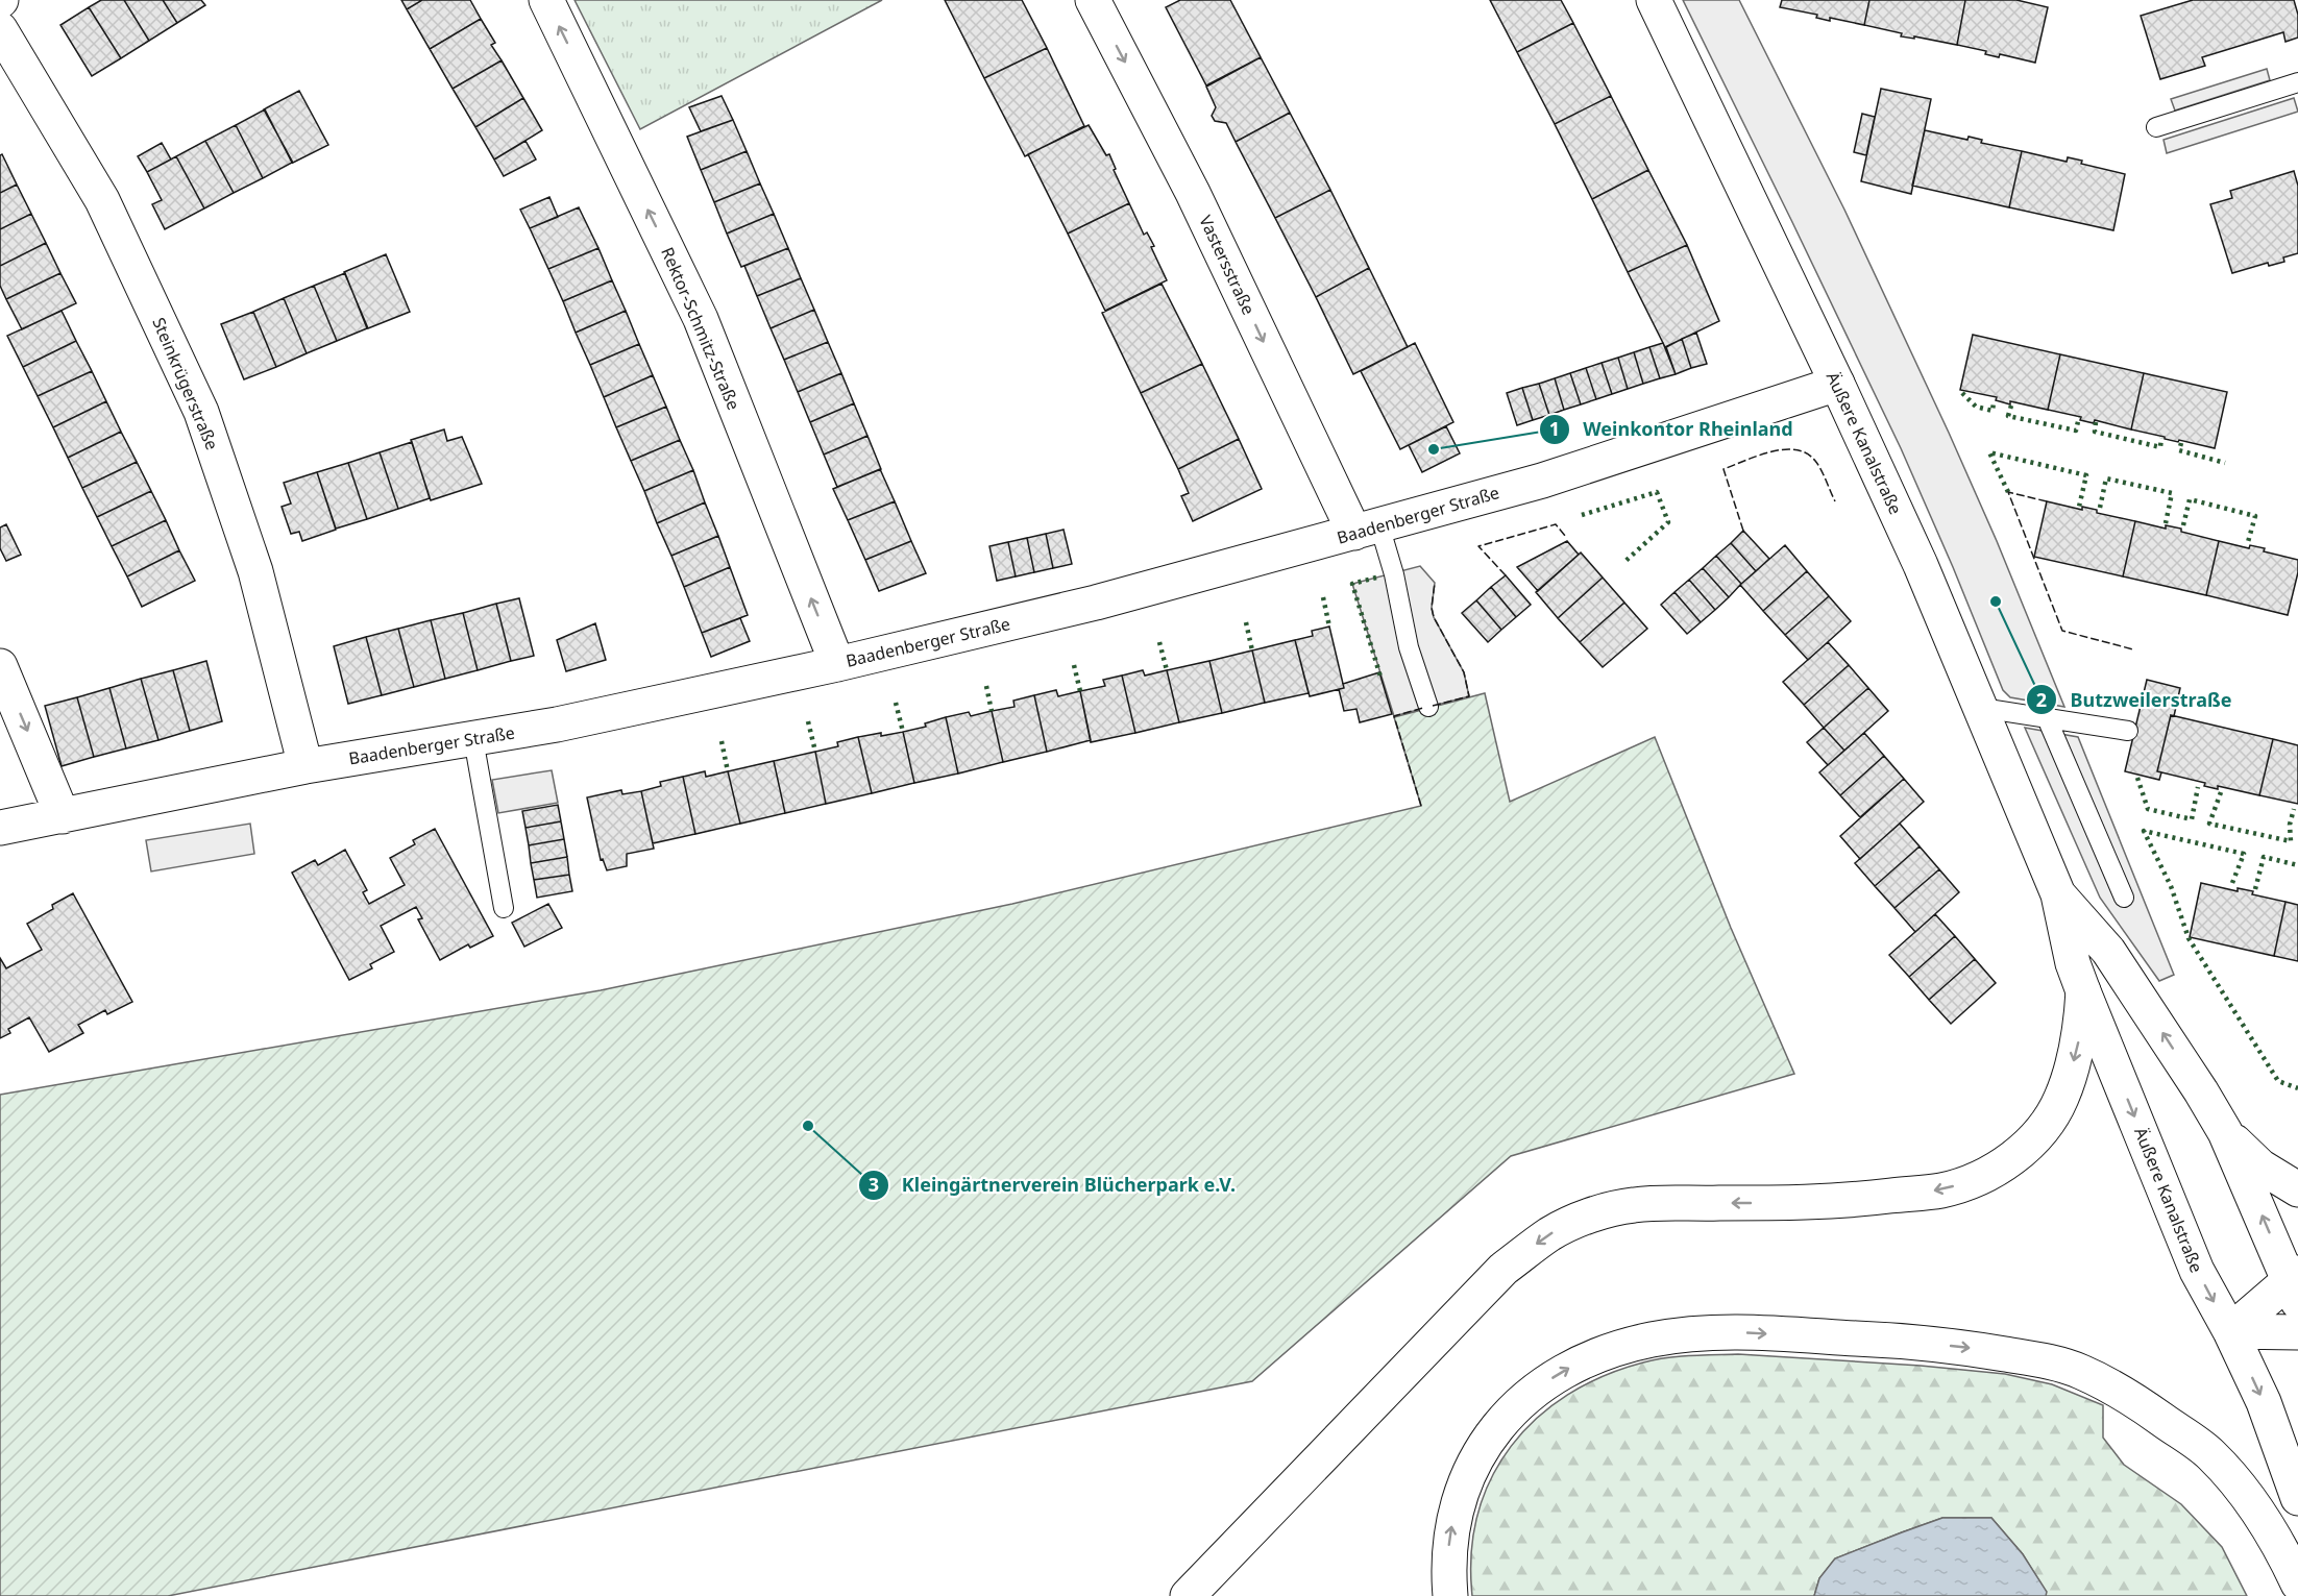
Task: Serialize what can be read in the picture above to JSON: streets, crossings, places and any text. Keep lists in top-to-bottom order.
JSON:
{
  "streets": {
    "main road": [
      "Vastersstraße",
      "Rektor-Schmitz-Straße",
      "Steinkrügerstraße",
      "Äußere Kanalstraße",
      "Baadenberger Straße"
    ]
  },
  "crossings": [
    ["Vastersstraße", "Baadenberger Straße"],
    ["Rektor-Schmitz-Straße", "Baadenberger Straße"],
    ["Steinkrügerstraße", "Baadenberger Straße"],
    ["Äußere Kanalstraße", "Baadenberger Straße"]
  ],
  "one_way": ["Vastersstraße", "Rektor-Schmitz-Straße"],
  "places": ["Weinkontor Rheinland", "Butzweilerstraße", "Kleingärtnerverein Blücherpark e.V."]
}
